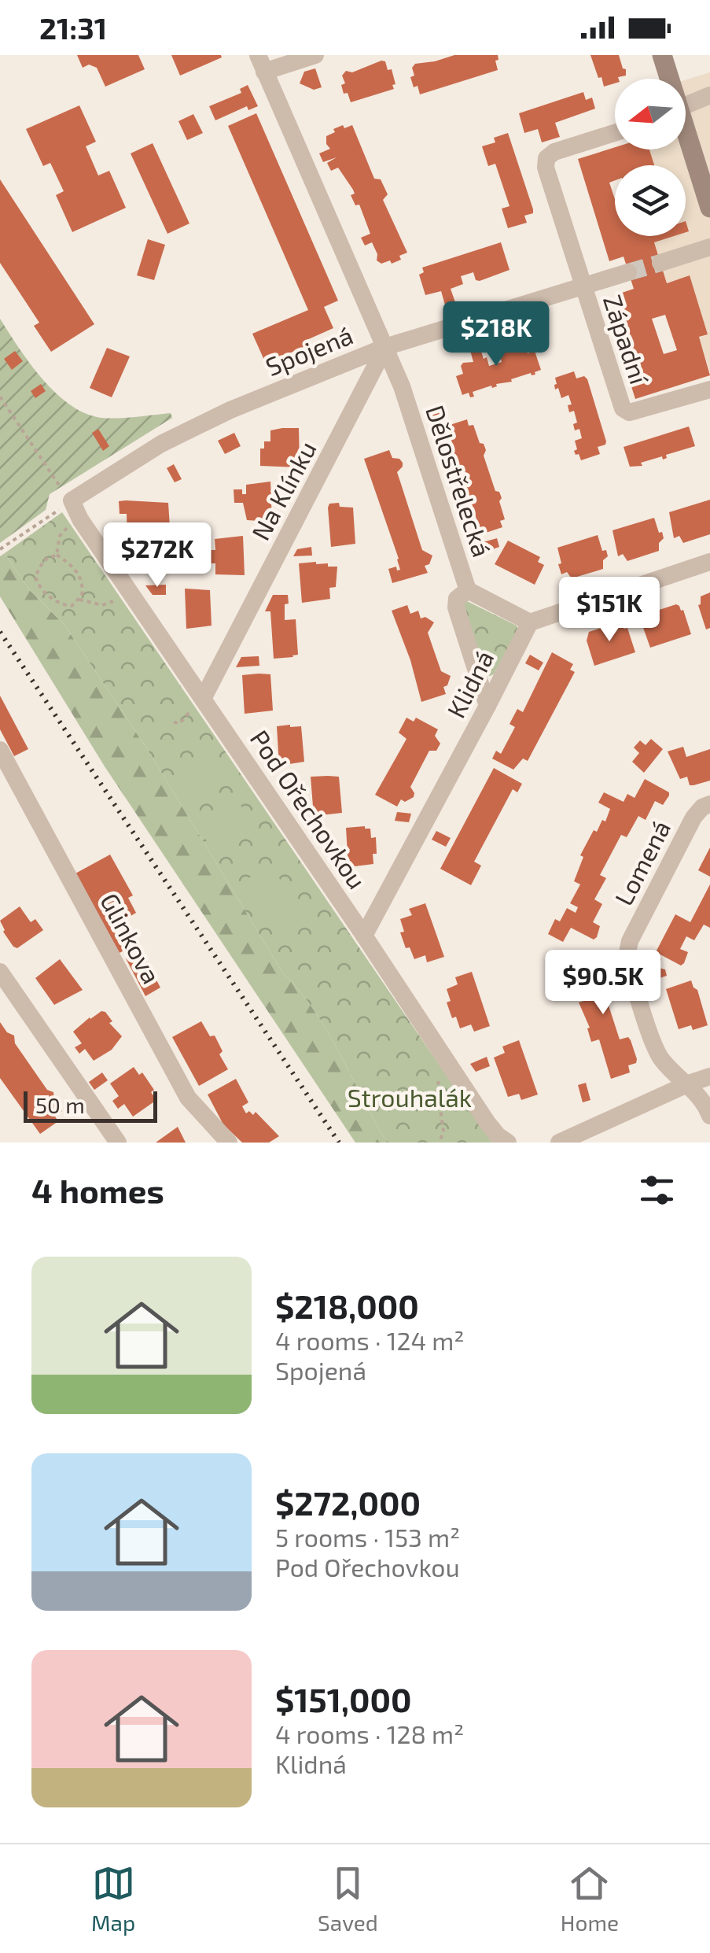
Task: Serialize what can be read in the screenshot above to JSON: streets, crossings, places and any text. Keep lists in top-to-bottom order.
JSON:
{
  "streets": {
    "street": [
      "Západní",
      "Spojená",
      "Dělostřelecká",
      "Na Klínku",
      "Klidná",
      "Pod Ořechovkou",
      "Lomená",
      "Glinkova"
    ]
  },
  "crossings": [
    ["Západní", "Spojená"],
    ["Spojená", "Dělostřelecká"],
    ["Spojená", "Na Klínku"],
    ["Spojená", "Pod Ořechovkou"],
    ["Dělostřelecká", "Na Klínku"],
    ["Dělostřelecká", "Klidná"],
    ["Na Klínku", "Pod Ořechovkou"],
    ["Klidná", "Pod Ořechovkou"]
  ],
  "parks": ["Strouhalák"],
  "scale_bar": "50 m",
  "north": "left",
  "page": {
    "status": "21:31",
    "price": [
      "$218K",
      "$272K",
      "$151K",
      "$90.5K"
    ],
    "scale": "50 m",
    "heading": "4 homes",
    "list": [
      {
        "name": "$218,000",
        "note": "4 rooms · 124 m² · Spojená"
      },
      {
        "name": "$272,000",
        "note": "5 rooms · 153 m² · Pod Ořechovkou"
      },
      {
        "name": "$151,000",
        "note": "4 rooms · 128 m² · Klidná"
      }
    ],
    "tabs": ["Map", "Saved", "Home"]
  }
}
